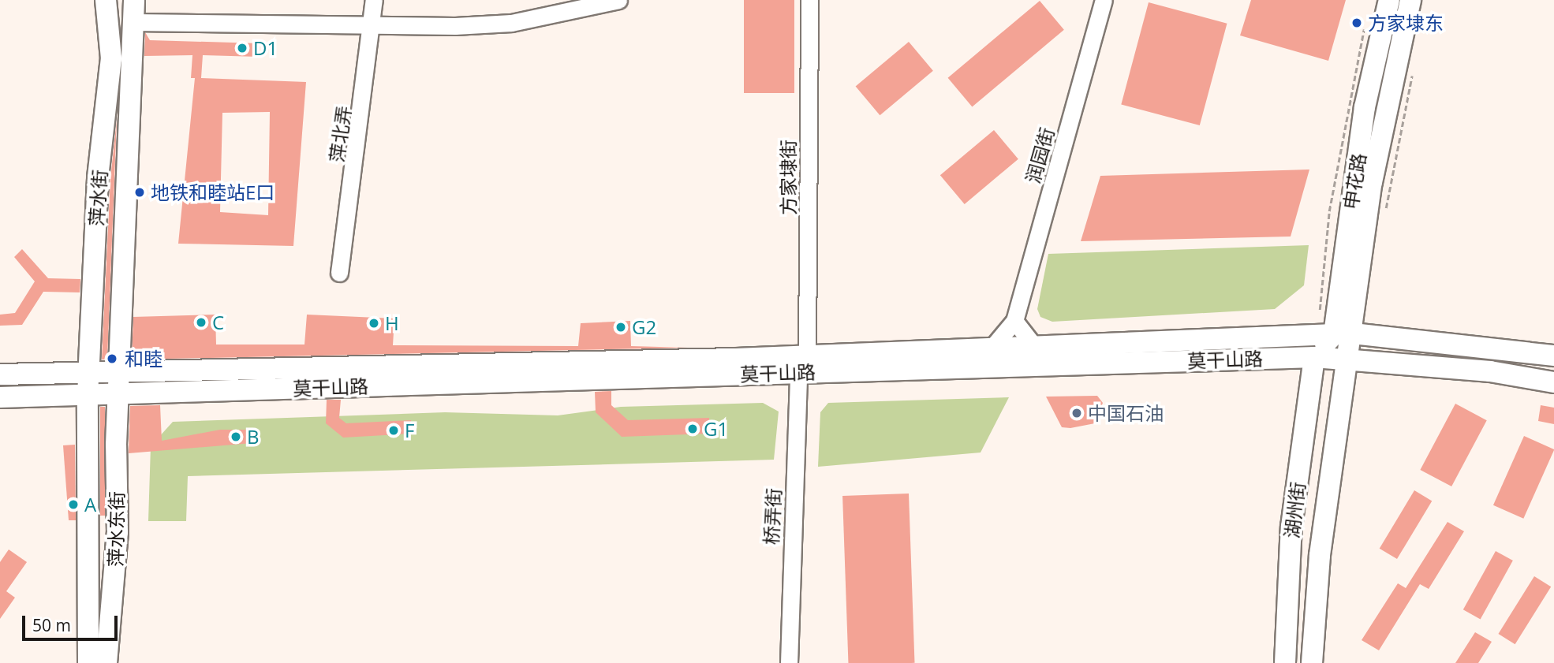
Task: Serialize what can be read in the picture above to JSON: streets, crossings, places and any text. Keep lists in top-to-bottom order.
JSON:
{
  "streets": {
    "main road": [
      "申花路",
      "萍水街",
      "莫干山路",
      "湖州街",
      "萍水东街"
    ],
    "street": [
      "萍北弄",
      "润园街",
      "方家埭街",
      "桥弄街"
    ]
  },
  "crossings": [
    ["润园街", "莫干山路"],
    ["方家埭街", "莫干山路"],
    ["方家埭街", "桥弄街"],
    ["申花路", "莫干山路"],
    ["申花路", "湖州街"],
    ["萍水街", "莫干山路"],
    ["萍水街", "萍水东街"],
    ["莫干山路", "湖州街"],
    ["莫干山路", "桥弄街"],
    ["莫干山路", "萍水东街"]
  ],
  "places": [
    "方家埭东",
    "D1",
    "地铁和睦站E口",
    "C",
    "H",
    "G2",
    "和睦",
    "中国石油",
    "G1",
    "F",
    "B",
    "A"
  ],
  "scale_bar": "50 m"
}
